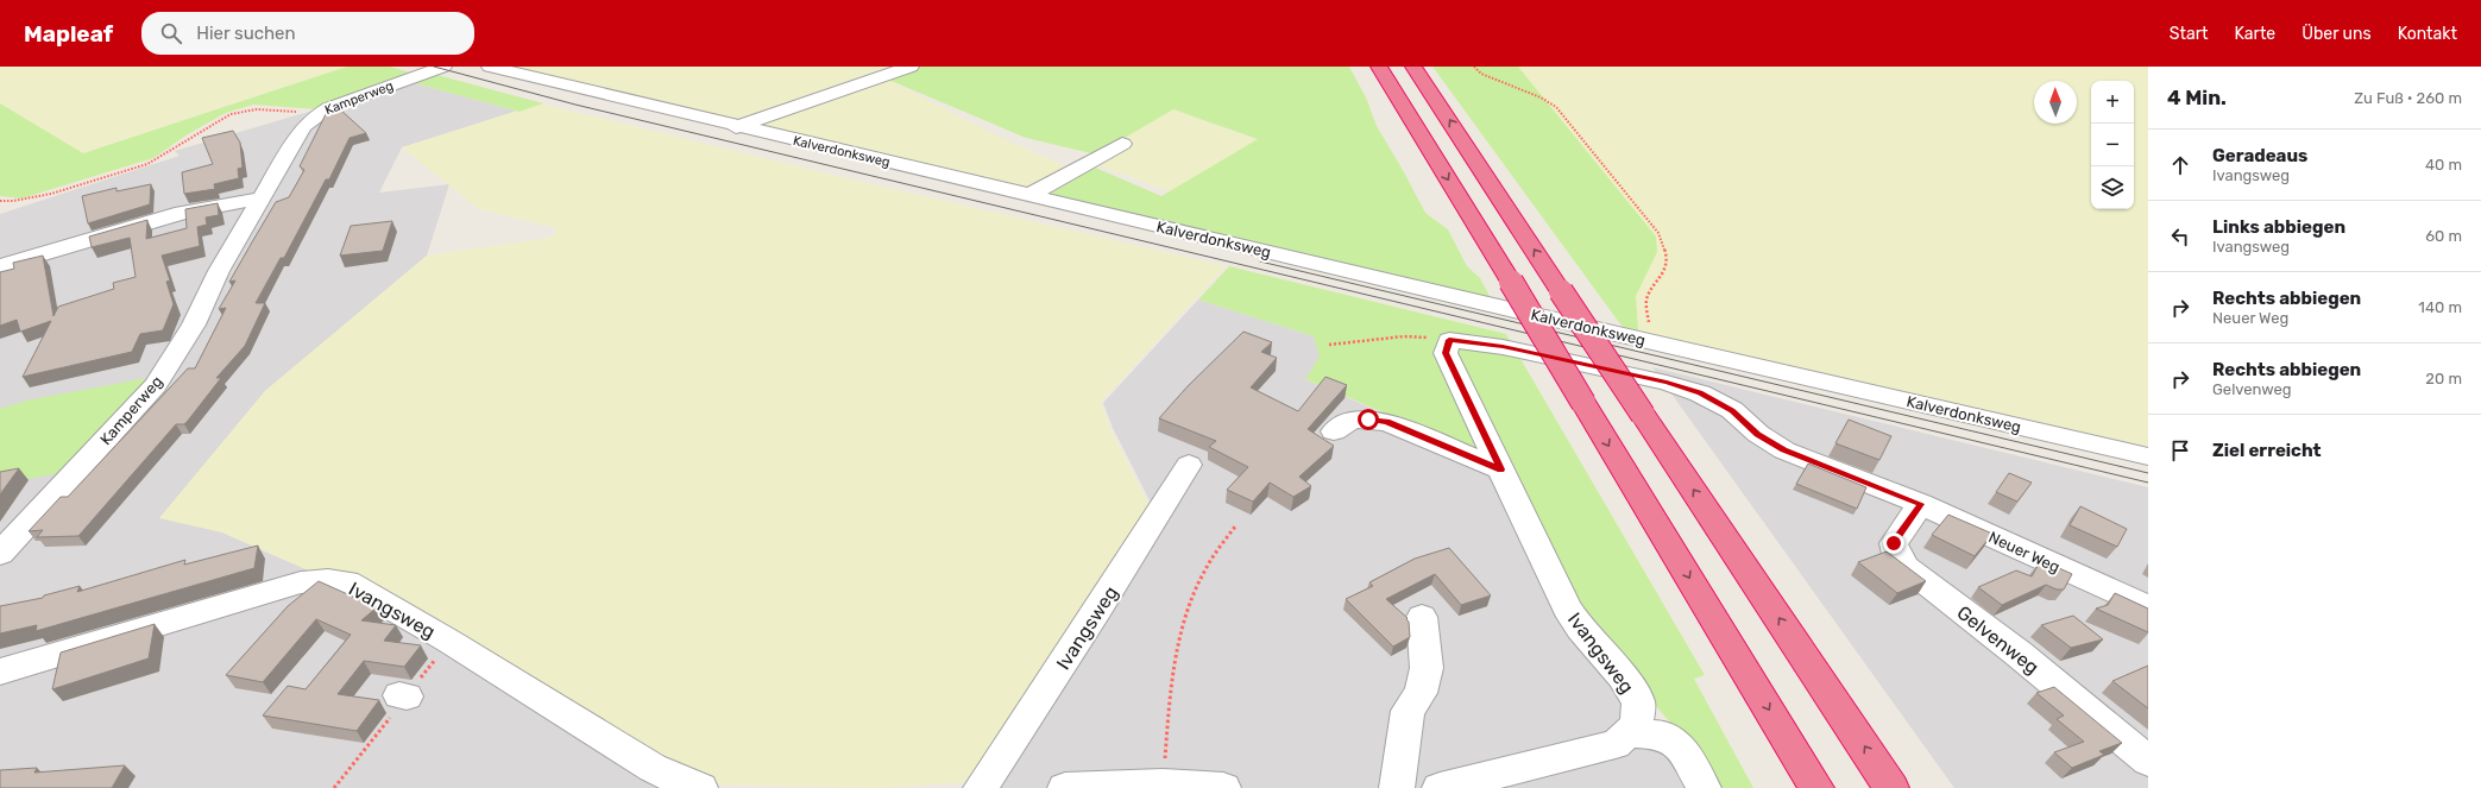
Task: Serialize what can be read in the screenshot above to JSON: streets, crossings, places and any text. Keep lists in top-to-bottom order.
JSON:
{
  "streets": {
    "street": [
      "Kamperweg",
      "Kalverdonksweg",
      "Neuer Weg",
      "Ivangsweg",
      "Gelvenweg"
    ]
  },
  "crossings": [
    ["Neuer Weg", "Ivangsweg"],
    ["Neuer Weg", "Gelvenweg"]
  ],
  "north": "top",
  "page": {
    "header": "Mapleaf",
    "search": "Hier suchen",
    "nav": [
      "Start",
      "Karte",
      "Über uns",
      "Kontakt"
    ],
    "heading": ["4 Min.", "Zu Fuß · 260 m"],
    "map_buttons": ["+", "−"],
    "list": [
      ["Geradeaus", "Ivangsweg", "40 m"],
      ["Links abbiegen", "Ivangsweg", "60 m"],
      ["Rechts abbiegen", "Neuer Weg", "140 m"],
      ["Rechts abbiegen", "Gelvenweg", "20 m"],
      "Ziel erreicht"
    ]
  }
}
